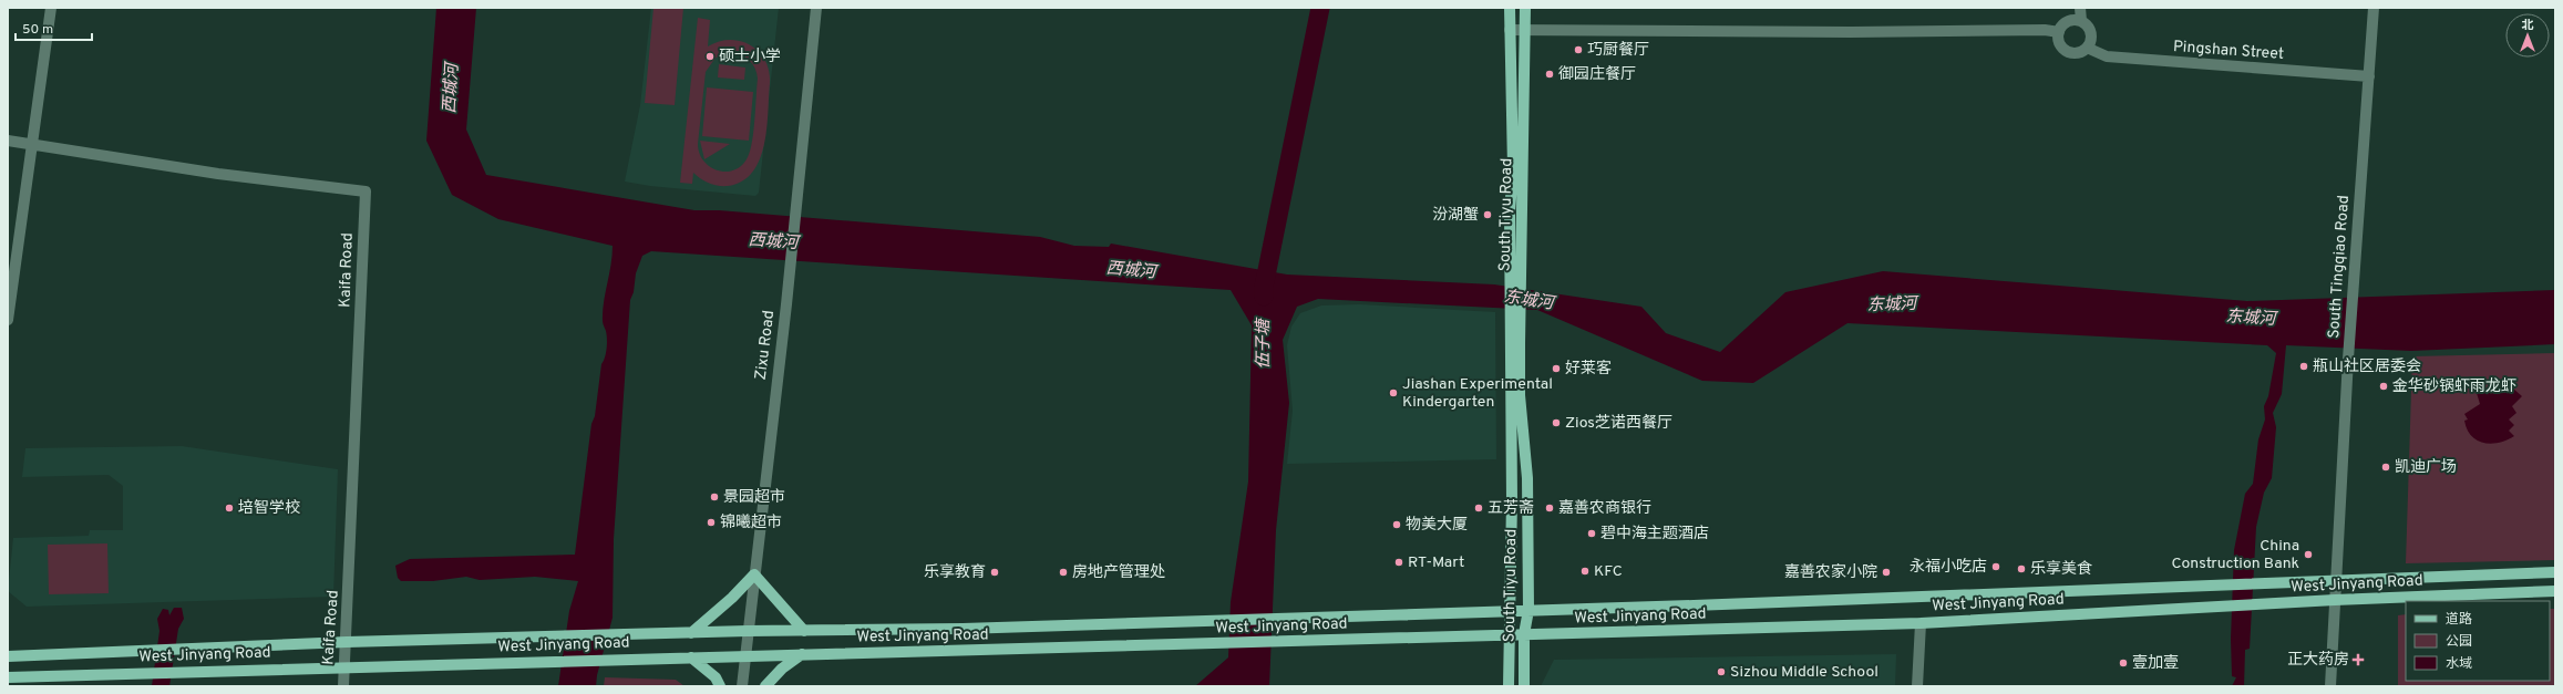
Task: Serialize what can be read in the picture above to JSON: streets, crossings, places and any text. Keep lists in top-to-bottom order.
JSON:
{
  "streets": {
    "main road": ["South Tiyu Road", "West Jinyang Road"],
    "street": [
      "Pingshan Street",
      "South Tingqiao Road",
      "Kaifa Road",
      "Zixu Road"
    ]
  },
  "crossings": [
    ["Pingshan Street", "South Tingqiao Road"],
    ["South Tiyu Road", "West Jinyang Road"],
    ["South Tingqiao Road", "West Jinyang Road"],
    ["Kaifa Road", "West Jinyang Road"],
    ["Zixu Road", "West Jinyang Road"]
  ],
  "water": ["西城河", "东城河", "伍子塘"],
  "places": {
    "other": [
      "巧厨餐厅",
      "硕士小学",
      "御园庄餐厅",
      "汾湖蟹",
      "瓶山社区居委会",
      "好莱客",
      "金华砂锅虾雨龙虾",
      "Jiashan Experimental Kindergarten",
      "Zios·芝诺西餐厅",
      "凯迪广场",
      "景园超市",
      "培智学校",
      "五芳斋",
      "嘉善农商银行",
      "锦曦超市",
      "物美大厦",
      "碧中海主题酒店",
      "China Construction Bank",
      "RT-Mart",
      "永福小吃店",
      "乐享美食",
      "KFC",
      "乐享教育",
      "房地产管理处",
      "嘉善农家小院",
      "壹加壹",
      "Sizhou Middle School"
    ],
    "health": ["正大药房"]
  },
  "legend": ["道路", "公园", "水域"],
  "scale_bar": "50 m",
  "north": "top"
}
